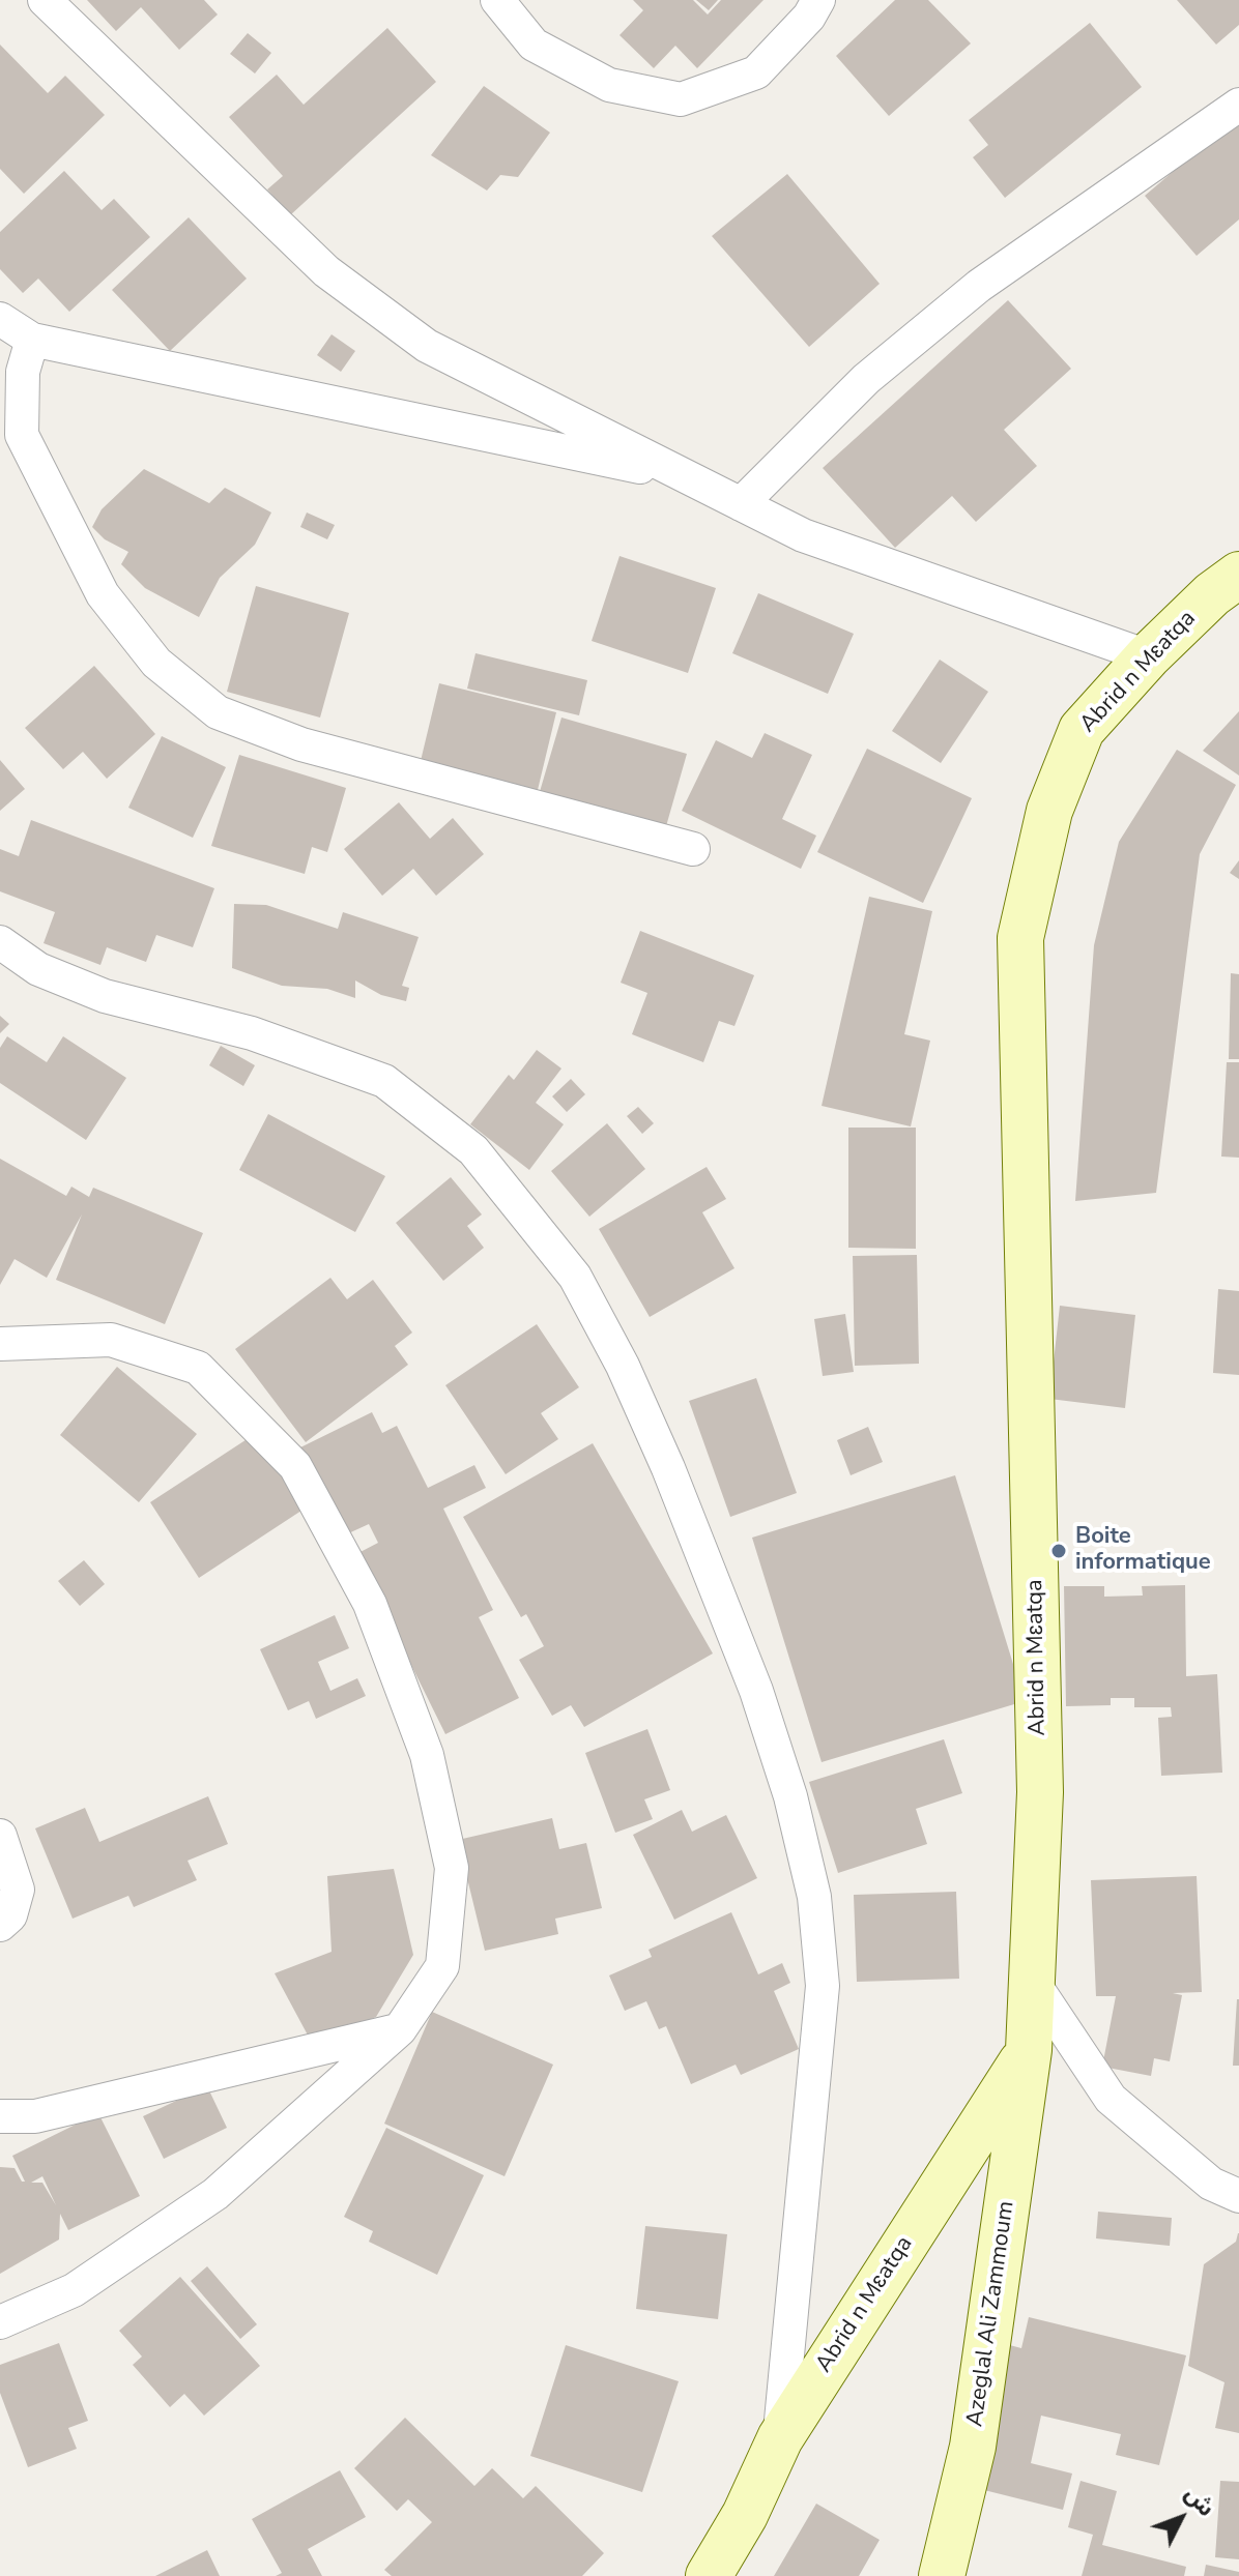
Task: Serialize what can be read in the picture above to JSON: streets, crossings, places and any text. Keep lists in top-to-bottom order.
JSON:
{
  "streets": {
    "main road": ["Abrid n Mɛatqa", "Azeglal Ali Zammoum"]
  },
  "crossings": [
    ["Abrid n Mɛatqa", "Azeglal Ali Zammoum"]
  ],
  "places": ["Boite informatique"],
  "north": "top right"
}
